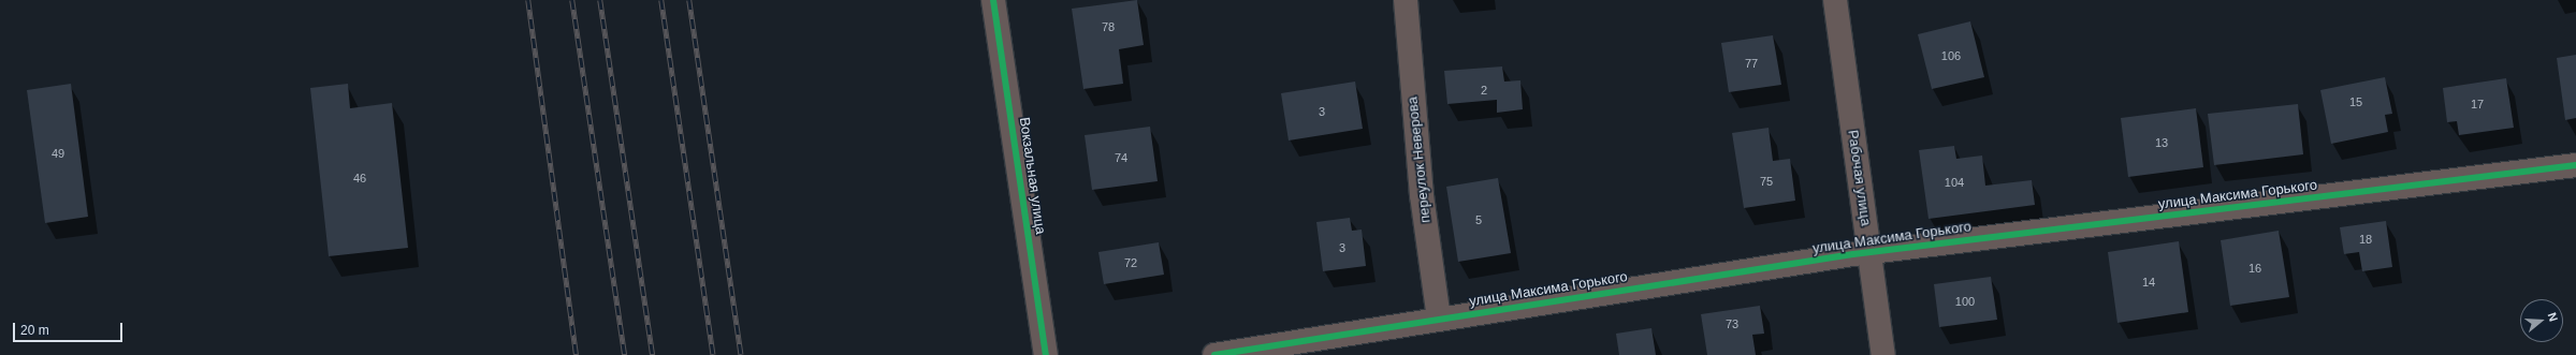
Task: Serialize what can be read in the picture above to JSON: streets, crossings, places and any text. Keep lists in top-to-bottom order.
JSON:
{
  "streets": {
    "street": [
      "переулок Неверова",
      "Вокзальная улица",
      "Рабочая улица",
      "улица Максима Горького"
    ]
  },
  "crossings": [
    ["переулок Неверова", "улица Максима Горького"],
    ["Рабочая улица", "улица Максима Горького"]
  ],
  "house_numbers": [
    "78",
    "106",
    "77",
    "2",
    "15",
    "17",
    "3",
    "13",
    "49",
    "74",
    "46",
    "75",
    "104",
    "5",
    "18",
    "3",
    "72",
    "16",
    "14",
    "100",
    "73"
  ],
  "scale_bar": "20 m",
  "north": "right"
}
